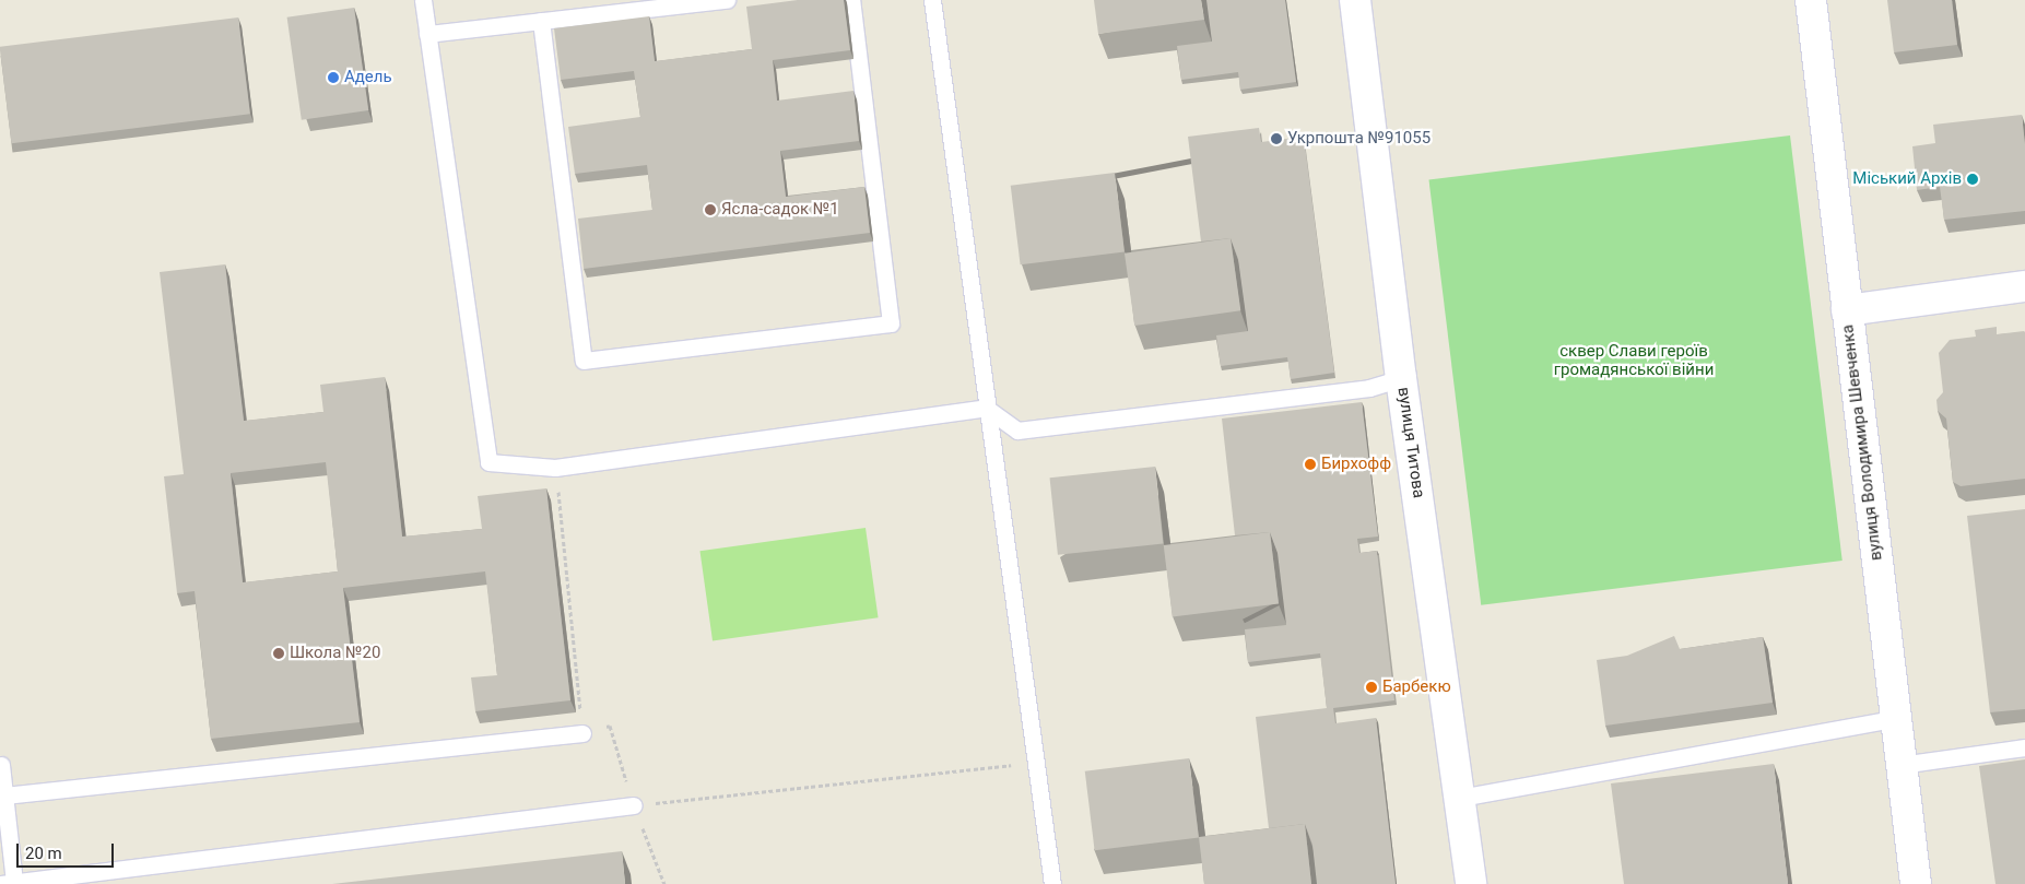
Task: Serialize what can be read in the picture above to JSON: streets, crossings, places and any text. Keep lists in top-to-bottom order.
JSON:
{
  "streets": {
    "street": ["вулиця Титова", "вулиця Володимира Шевченка"]
  },
  "parks": ["сквер Слави героїв громадянської війни"],
  "places": [
    "Адель",
    "Укрпошта №91055",
    "Міський Архів",
    "Ясла-садок №1",
    "Бирхофф",
    "Школа №20",
    "Барбекю"
  ],
  "scale_bar": "20 m"
}
